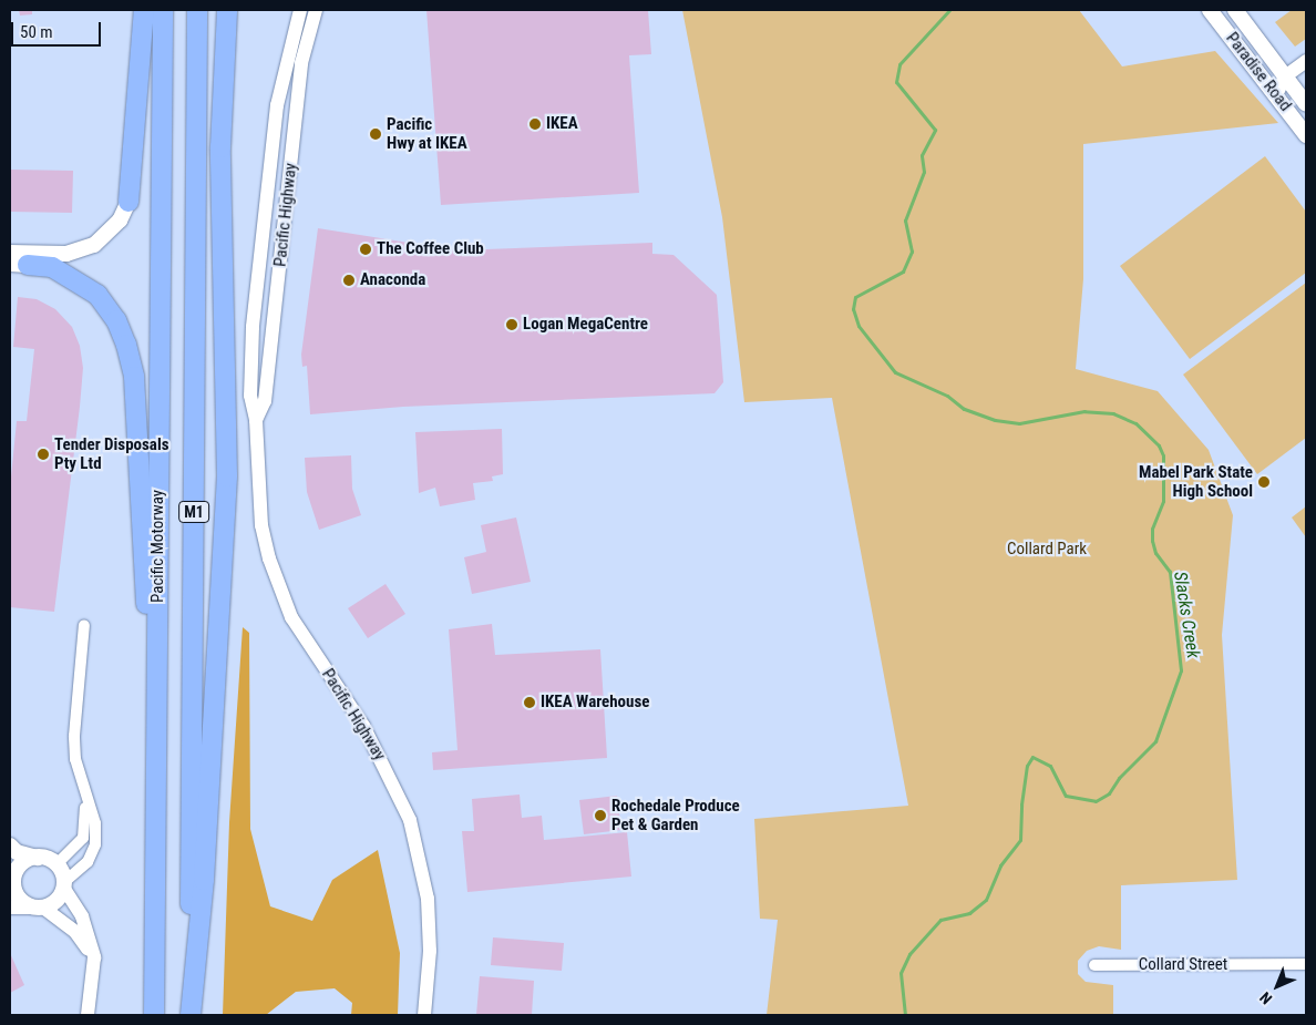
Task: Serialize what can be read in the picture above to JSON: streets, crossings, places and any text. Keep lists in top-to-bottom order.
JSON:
{
  "streets": {
    "highway": ["M1", "Pacific Motorway"],
    "main road": ["Paradise Road"],
    "street": ["Pacific Highway", "Collard Street"]
  },
  "water": ["Slacks Creek"],
  "parks": ["Collard Park"],
  "places": [
    "IKEA",
    "Pacific Hwy at IKEA",
    "The Coffee Club",
    "Anaconda",
    "Logan MegaCentre",
    "Tender Disposals Pty Ltd",
    "Mabel Park State High School",
    "IKEA Warehouse",
    "Rochedale Produce Pet & Garden"
  ],
  "scale_bar": "50 m",
  "north": "bottom left"
}
